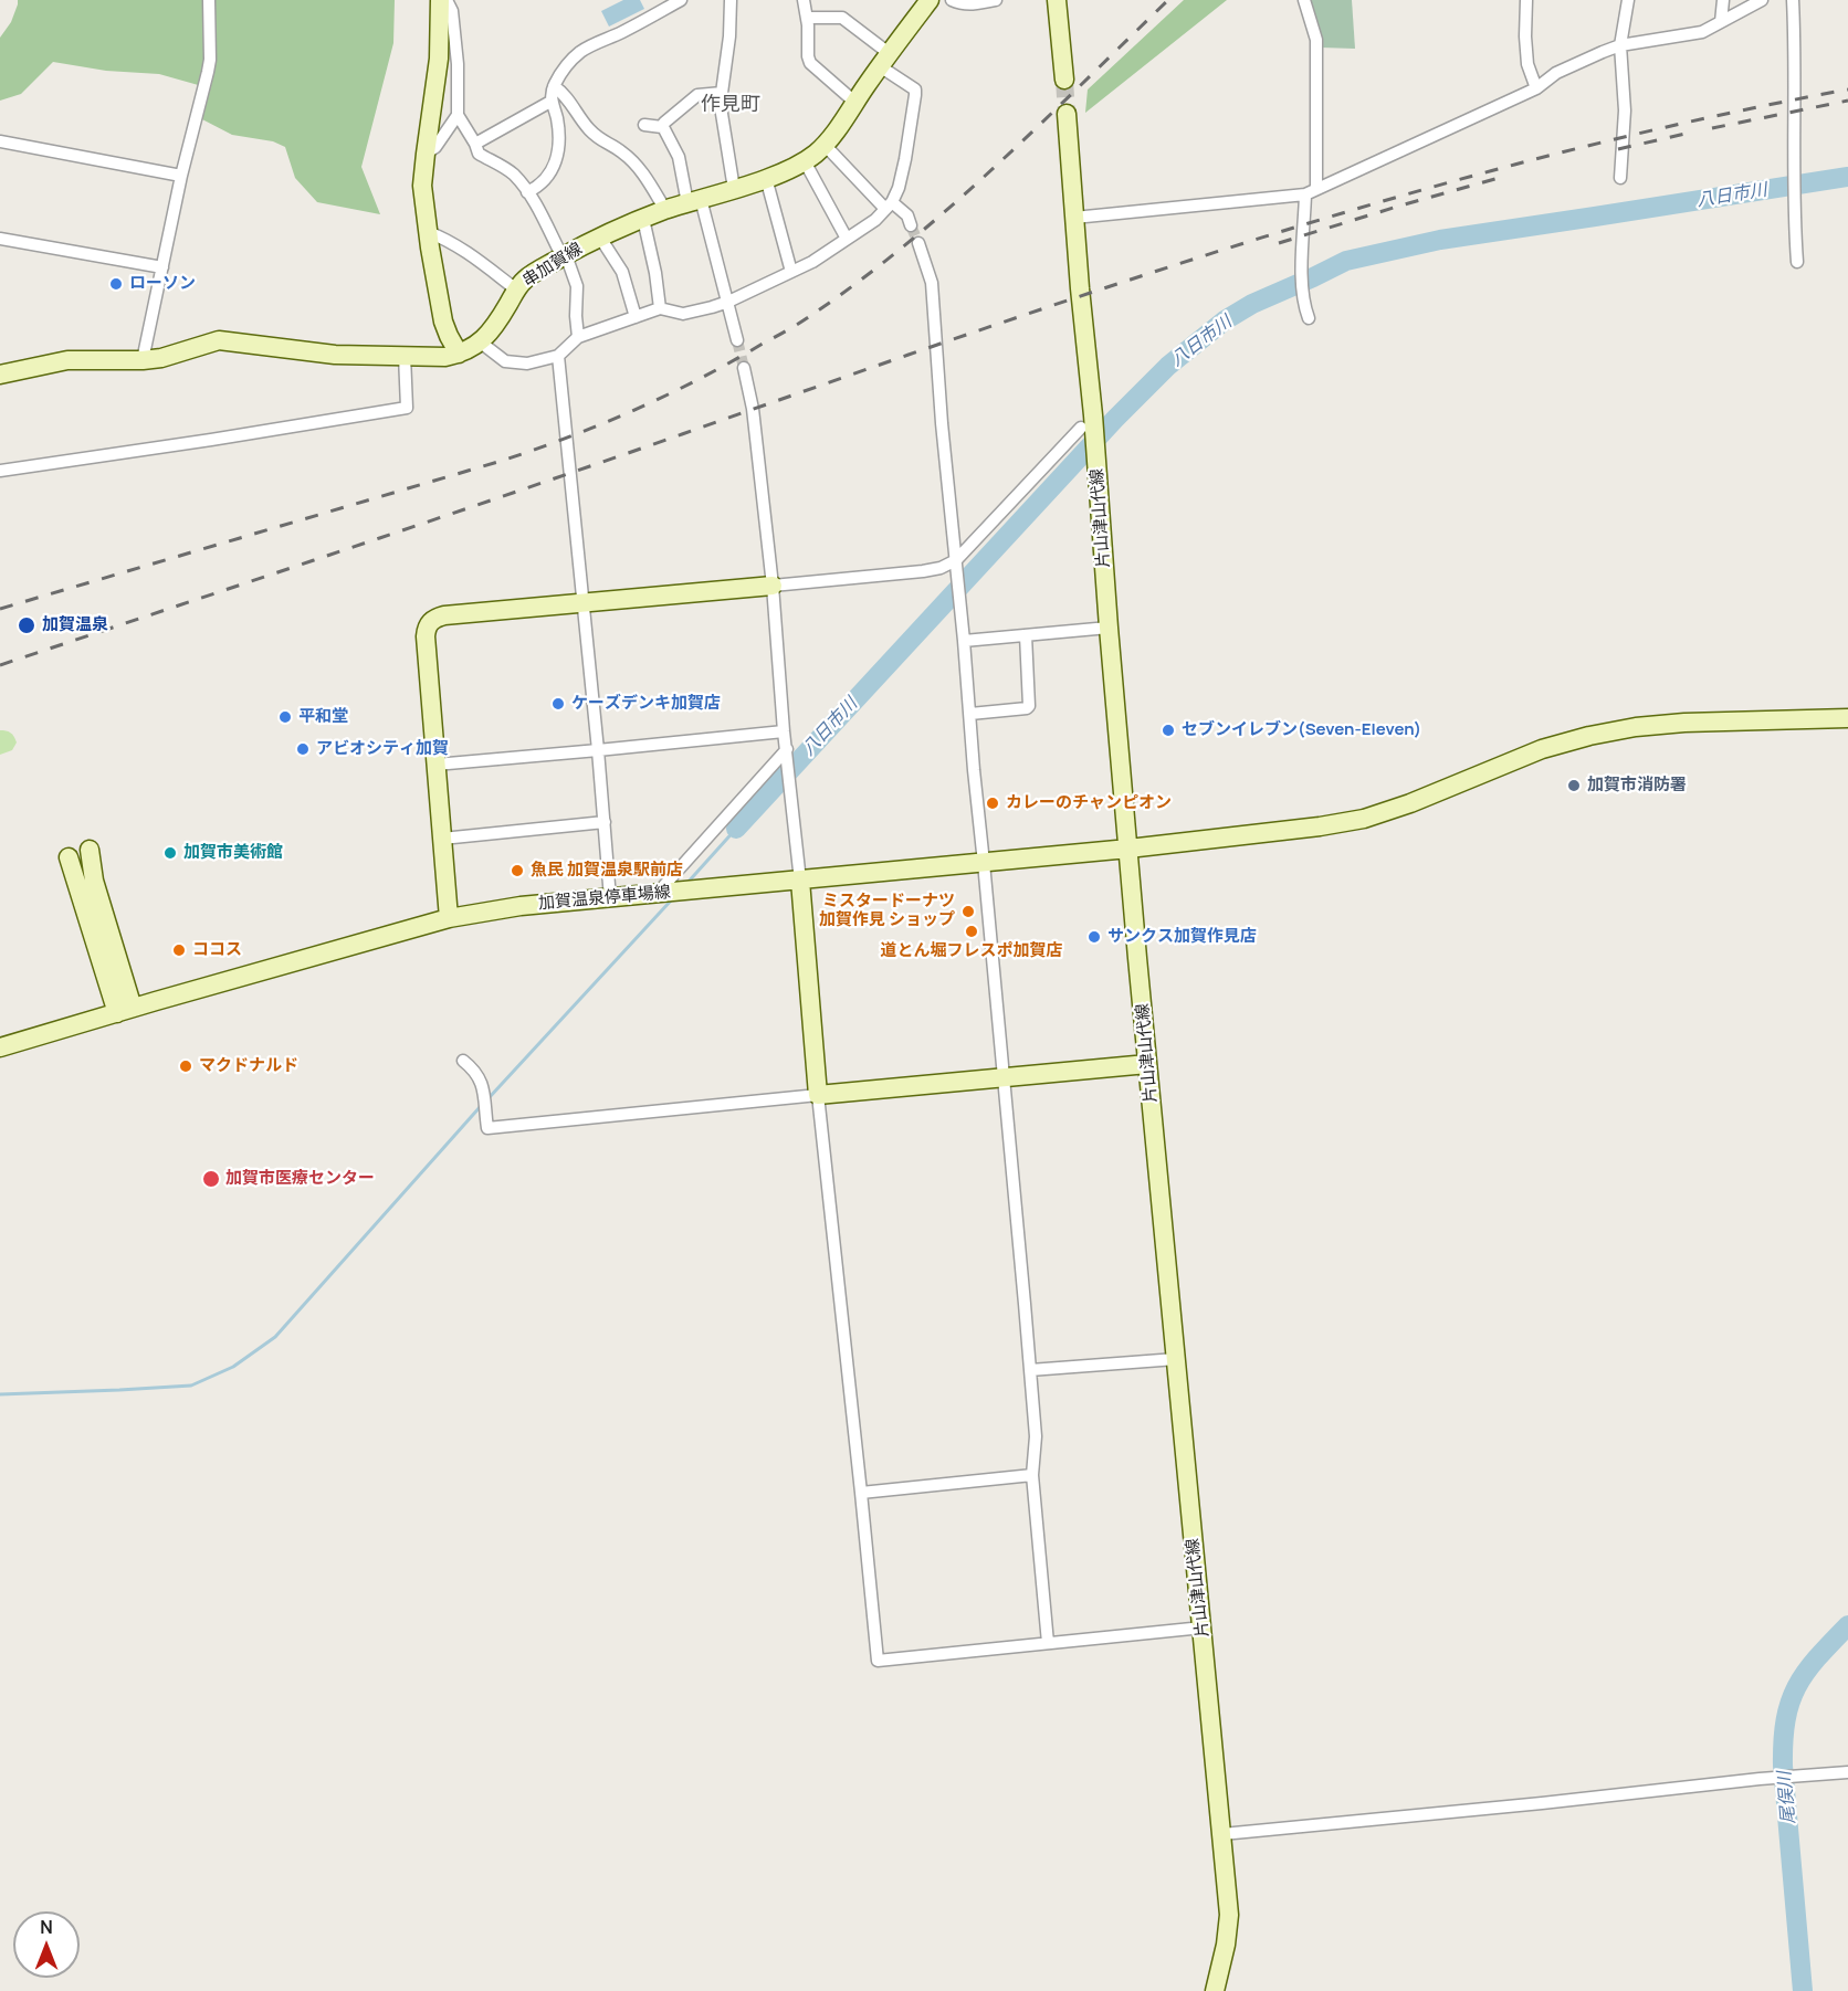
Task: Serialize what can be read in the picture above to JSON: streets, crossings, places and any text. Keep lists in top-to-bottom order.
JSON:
{
  "streets": {
    "main road": ["串加賀線", "片山津山代線", "加賀温泉停車場線"]
  },
  "crossings": [
    ["片山津山代線", "加賀温泉停車場線"]
  ],
  "districts": ["作見町"],
  "water": ["八日市川", "尾俣川"],
  "places": [
    "ローソン",
    "加賀温泉",
    "ケーズデンキ加賀店",
    "平和堂",
    "セブンイレブン(Seven-Eleven)",
    "アビオシティ加賀",
    "加賀市消防署",
    "カレーのチャンピオン",
    "加賀市美術館",
    "魚民 加賀温泉駅前店",
    "ミスタードーナツ 加賀作見 ショップ",
    "道とん堀フレスポ加賀店",
    "サンクス加賀作見店",
    "ココス",
    "マクドナルド",
    "加賀市医療センター"
  ],
  "north": "top"
}
